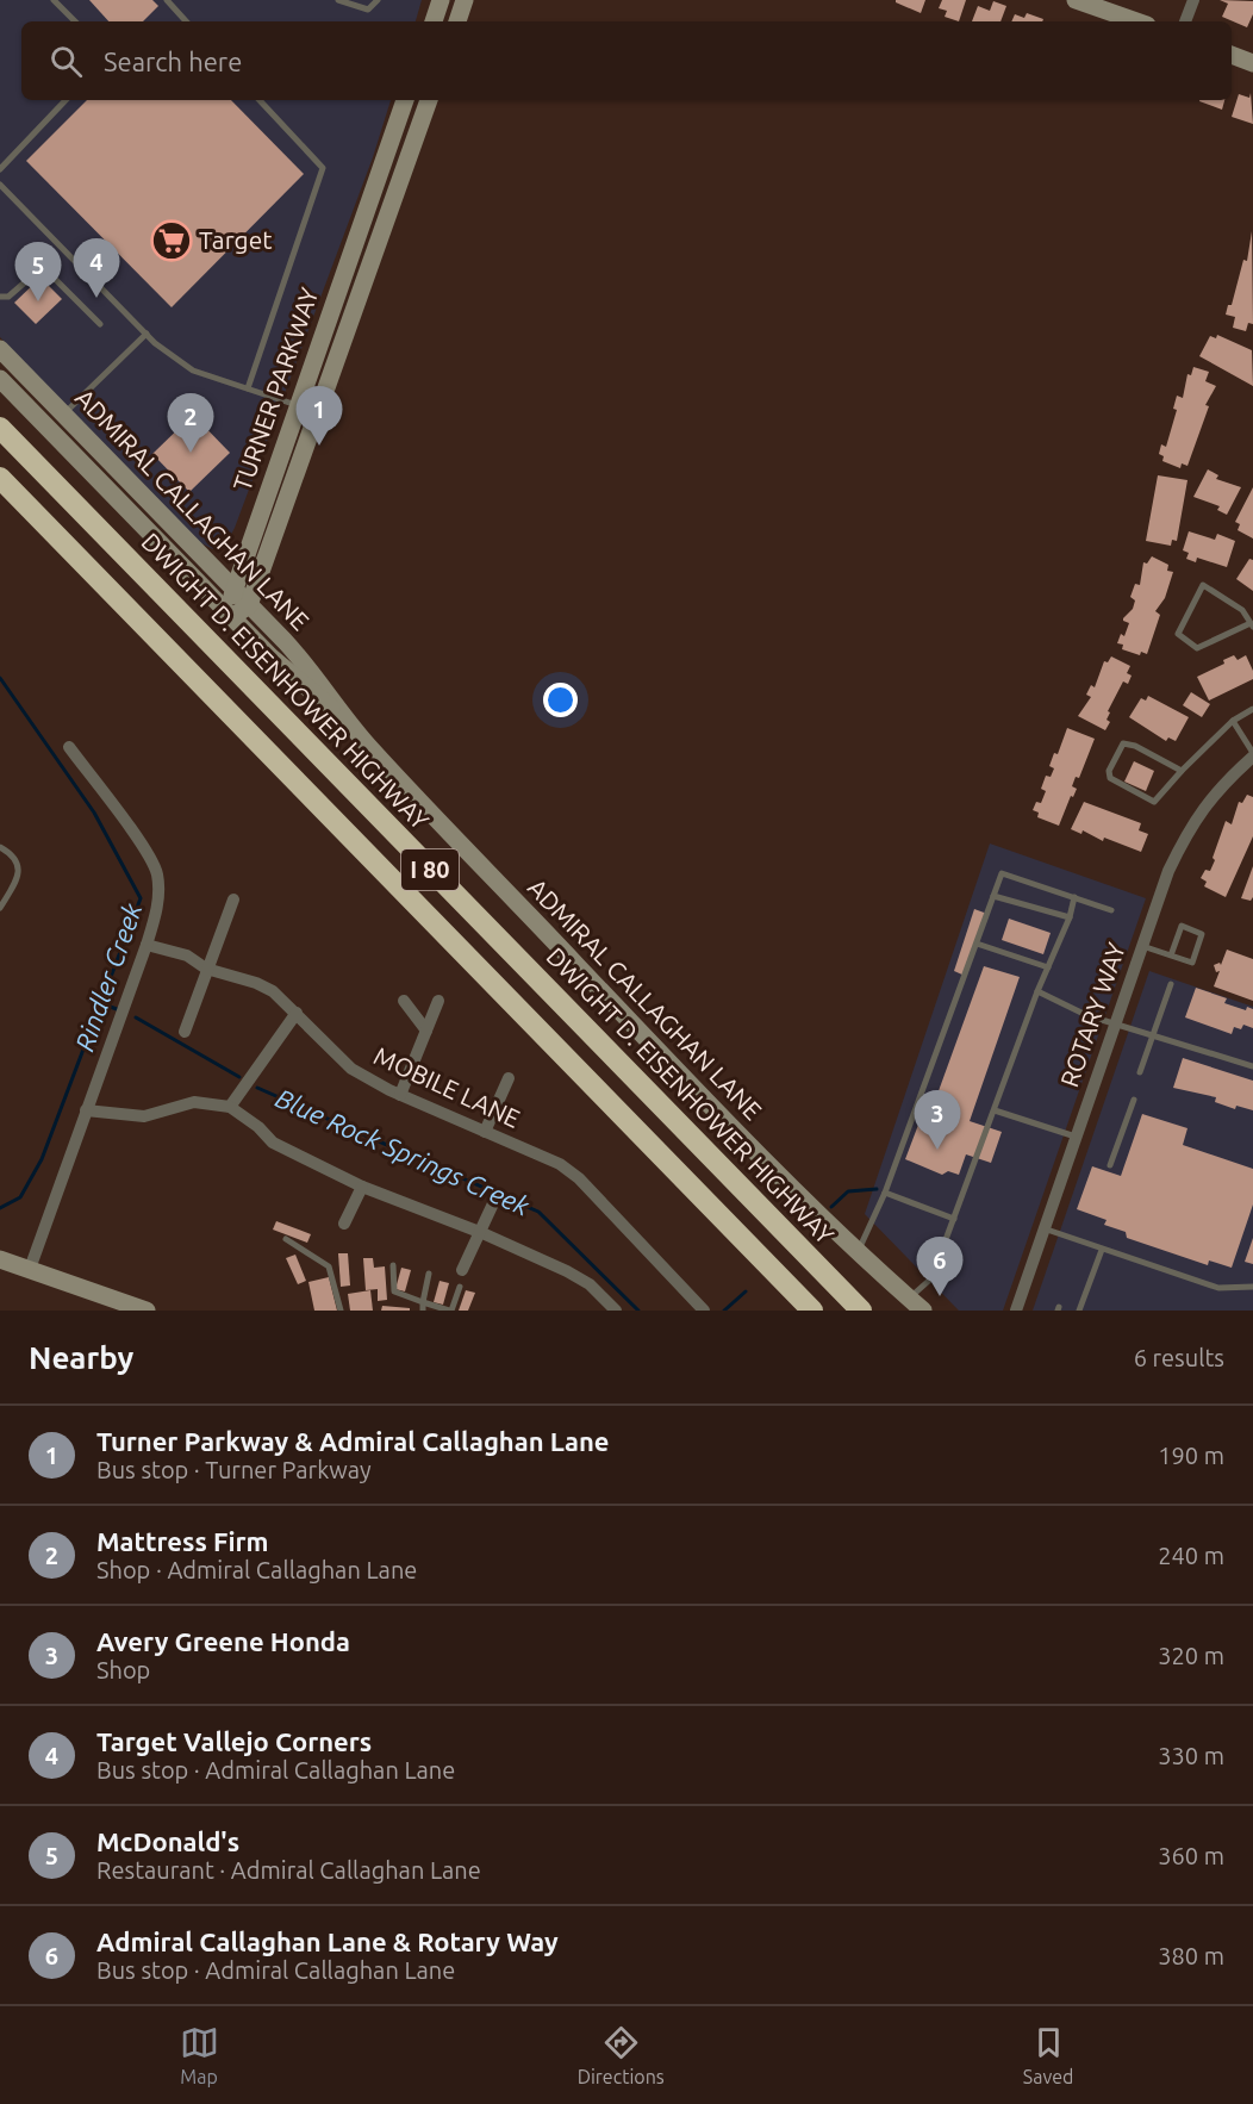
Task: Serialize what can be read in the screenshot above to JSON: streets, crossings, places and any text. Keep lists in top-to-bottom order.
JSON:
{
  "streets": {
    "highway": ["DWIGHT D. EISENHOWER HIGHWAY", "I 80"],
    "main road": ["TURNER PARKWAY", "ADMIRAL CALLAGHAN LANE"],
    "street": ["ROTARY WAY", "MOBILE LANE"]
  },
  "crossings": [
    ["TURNER PARKWAY", "ADMIRAL CALLAGHAN LANE"]
  ],
  "water": ["Rindler Creek", "Blue Rock Springs Creek"],
  "places": {
    "supermarket": ["Target"]
  },
  "page": {
    "search": "Search here",
    "pins": [
      "4",
      "5",
      "1",
      "2",
      "3",
      "6"
    ],
    "heading": ["Nearby", "6 results"],
    "list": [
      {
        "mark": "1",
        "name": "Turner Parkway & Admiral Callaghan Lane",
        "note": "Bus stop · Turner Parkway",
        "value": "190 m"
      },
      {
        "mark": "2",
        "name": "Mattress Firm",
        "note": "Shop · Admiral Callaghan Lane",
        "value": "240 m"
      },
      {
        "mark": "3",
        "name": "Avery Greene Honda",
        "note": "Shop",
        "value": "320 m"
      },
      {
        "mark": "4",
        "name": "Target Vallejo Corners",
        "note": "Bus stop · Admiral Callaghan Lane",
        "value": "330 m"
      },
      {
        "mark": "5",
        "name": "McDonald's",
        "note": "Restaurant · Admiral Callaghan Lane",
        "value": "360 m"
      },
      {
        "mark": "6",
        "name": "Admiral Callaghan Lane & Rotary Way",
        "note": "Bus stop · Admiral Callaghan Lane",
        "value": "380 m"
      }
    ],
    "nav": ["Map", "Directions", "Saved"]
  }
}
